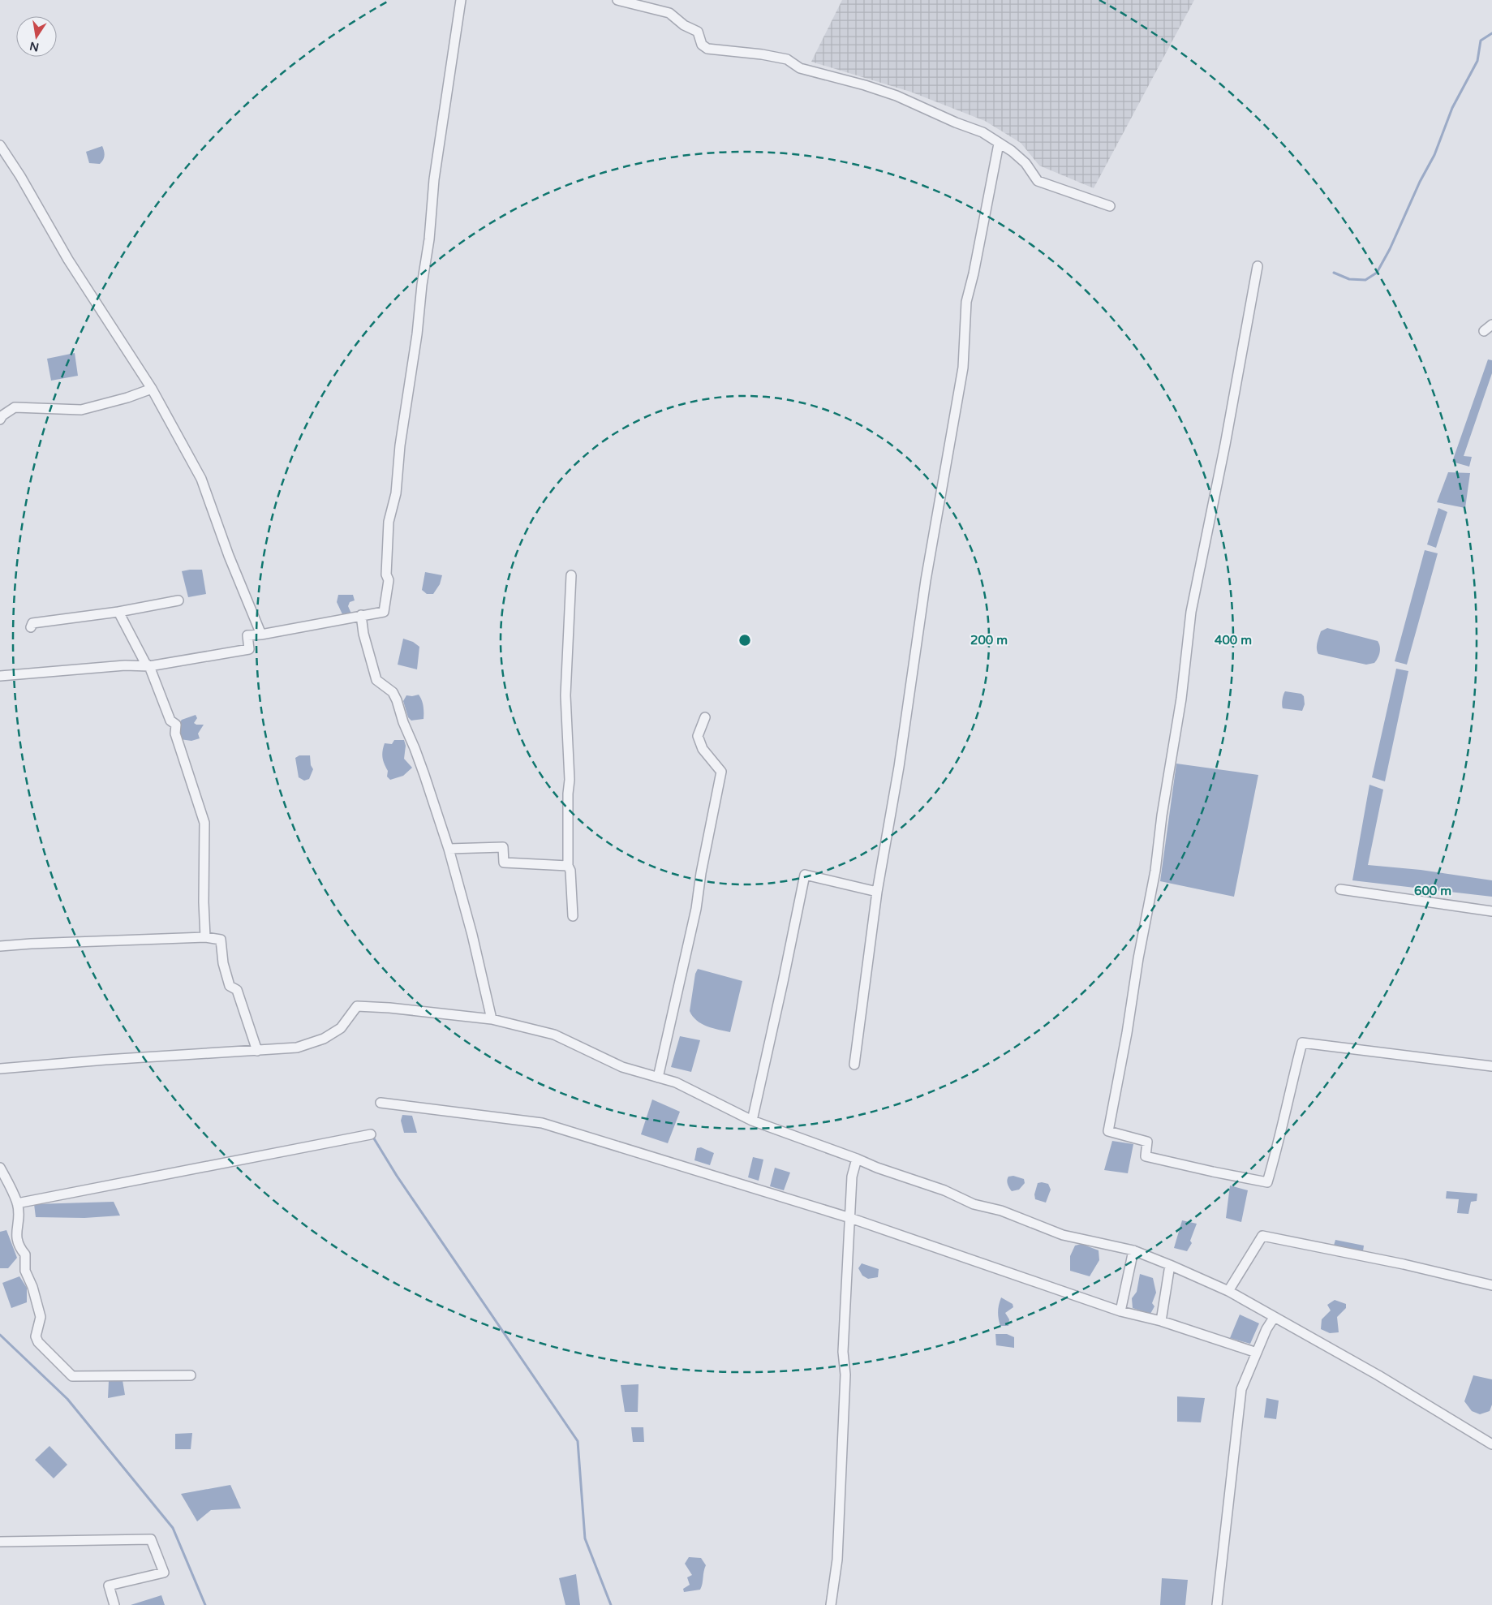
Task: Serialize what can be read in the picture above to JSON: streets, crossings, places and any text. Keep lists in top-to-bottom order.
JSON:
{
  "north": "bottom",
  "rings": ["200 m", "400 m", "600 m"]
}
